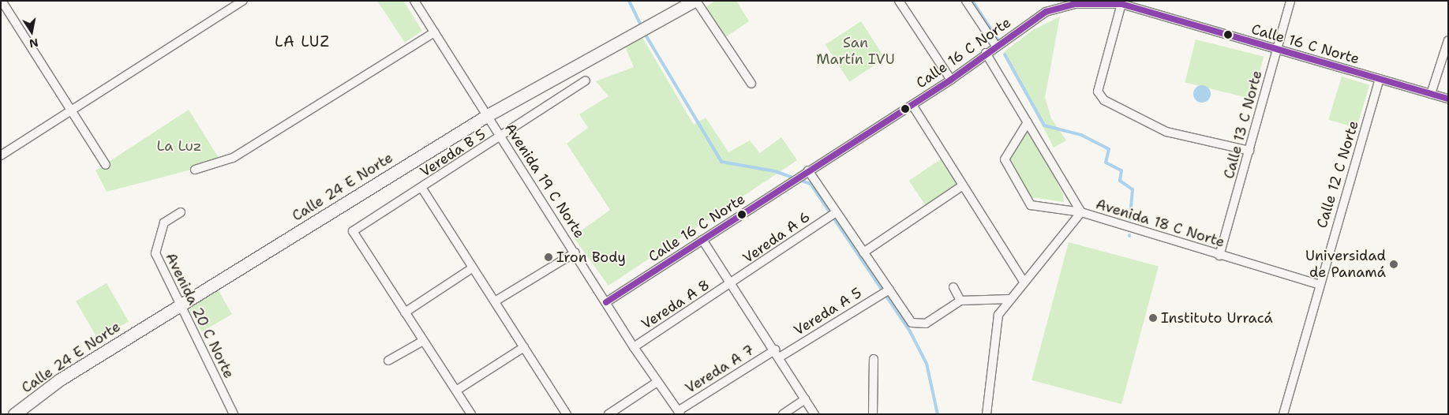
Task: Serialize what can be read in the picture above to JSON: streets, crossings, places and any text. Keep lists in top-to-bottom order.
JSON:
{
  "streets": {
    "main road": ["Calle 24 E Norte"],
    "street": [
      "Calle 16 C Norte",
      "Calle 13 C Norte",
      "Vereda B 5",
      "Calle 12 C Norte",
      "Avenida 19 C Norte",
      "Avenida 18 C Norte",
      "Vereda A 6",
      "Vereda A 8",
      "Vereda A 5",
      "Avenida 20 C Norte",
      "Vereda A 7"
    ]
  },
  "crossings": [
    ["Calle 16 C Norte", "Calle 13 C Norte"],
    ["Calle 16 C Norte", "Calle 12 C Norte"],
    ["Calle 16 C Norte", "Avenida 19 C Norte"],
    ["Calle 16 C Norte", "Avenida 18 C Norte"],
    ["Calle 13 C Norte", "Avenida 18 C Norte"],
    ["Vereda B 5", "Avenida 19 C Norte"],
    ["Calle 12 C Norte", "Avenida 18 C Norte"],
    ["Avenida 19 C Norte", "Calle 24 E Norte"],
    ["Avenida 19 C Norte", "Vereda A 8"],
    ["Avenida 19 C Norte", "Vereda A 7"],
    ["Calle 24 E Norte", "Avenida 20 C Norte"],
    ["Vereda A 6", "Vereda A 8"],
    ["Vereda A 5", "Vereda A 7"]
  ],
  "districts": ["LA LUZ"],
  "parks": ["San Martín IVU", "La Luz"],
  "places": ["Iron Body", "Universidad de Panamá", "Instituto Urracá"],
  "north": "bottom"
}
